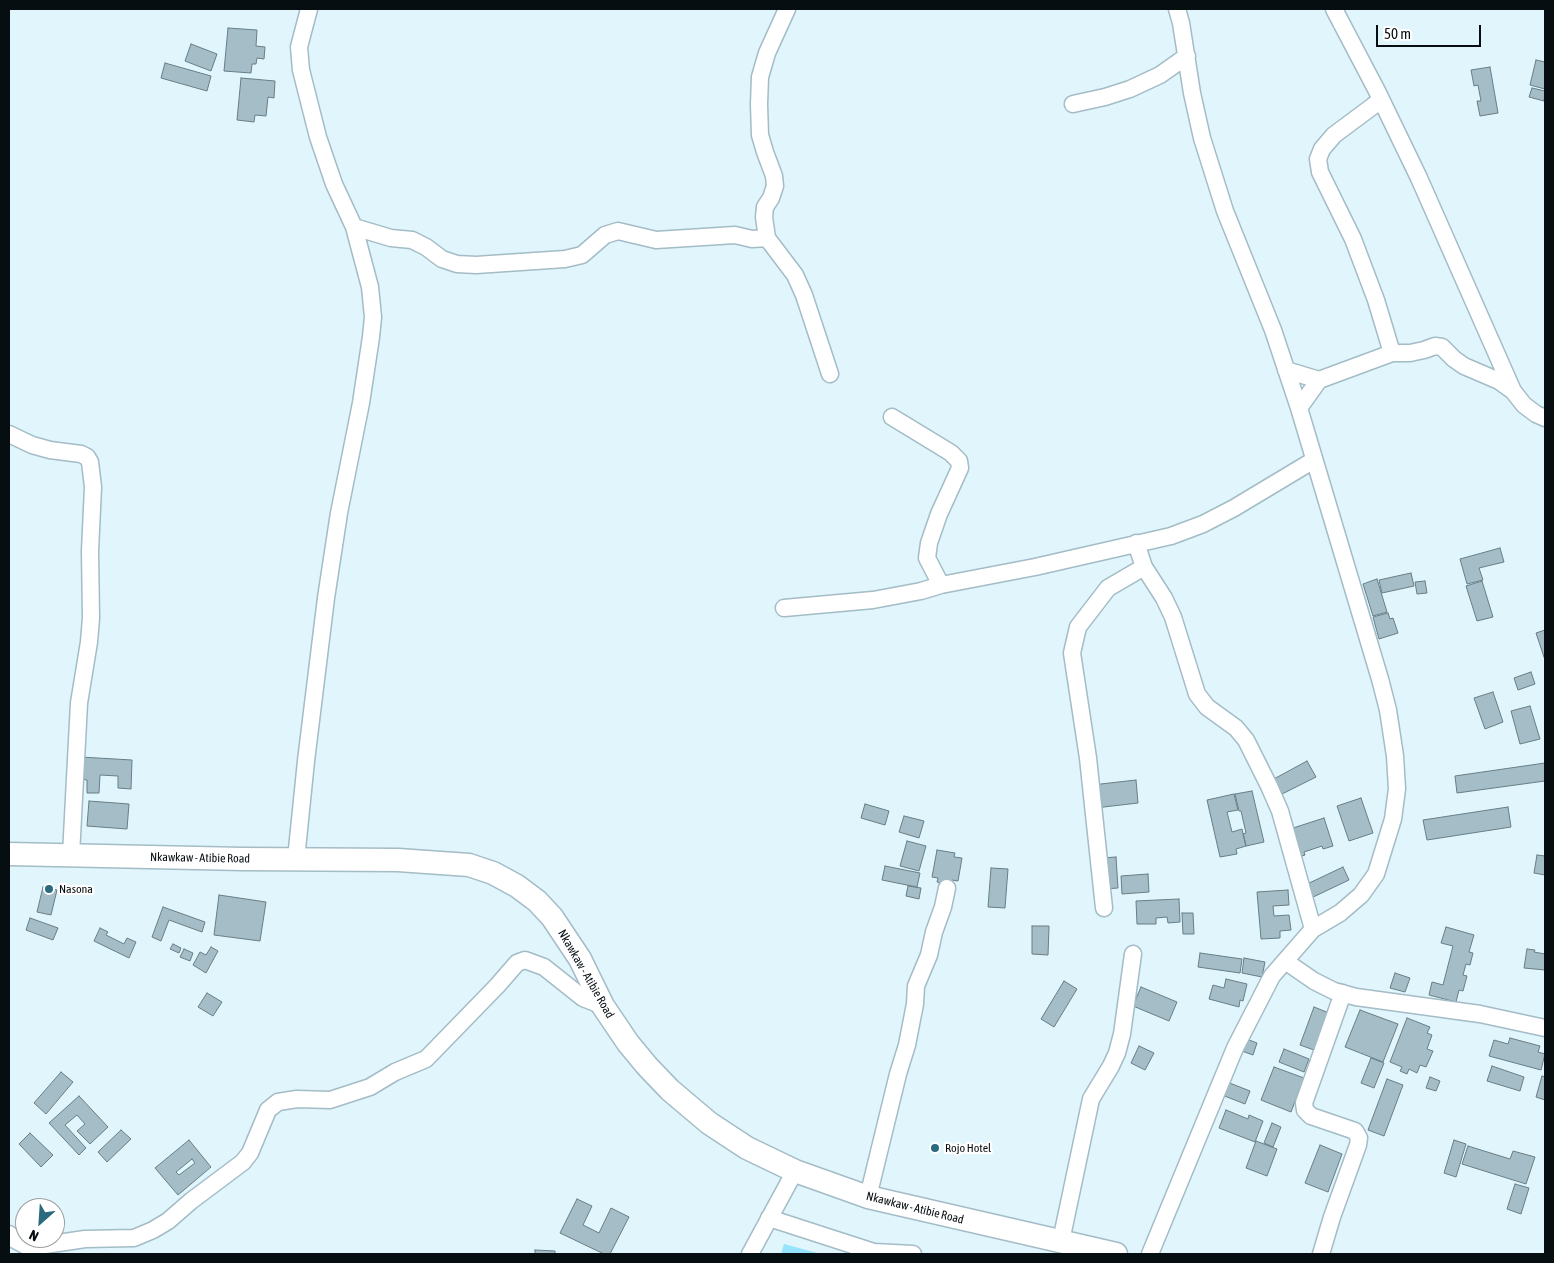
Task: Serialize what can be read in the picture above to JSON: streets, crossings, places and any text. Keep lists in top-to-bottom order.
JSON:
{
  "streets": {
    "main road": ["Nkawkaw - Atibie Road"]
  },
  "places": ["Nasona", "Rojo Hotel"],
  "scale_bar": "50 m",
  "north": "bottom left"
}
